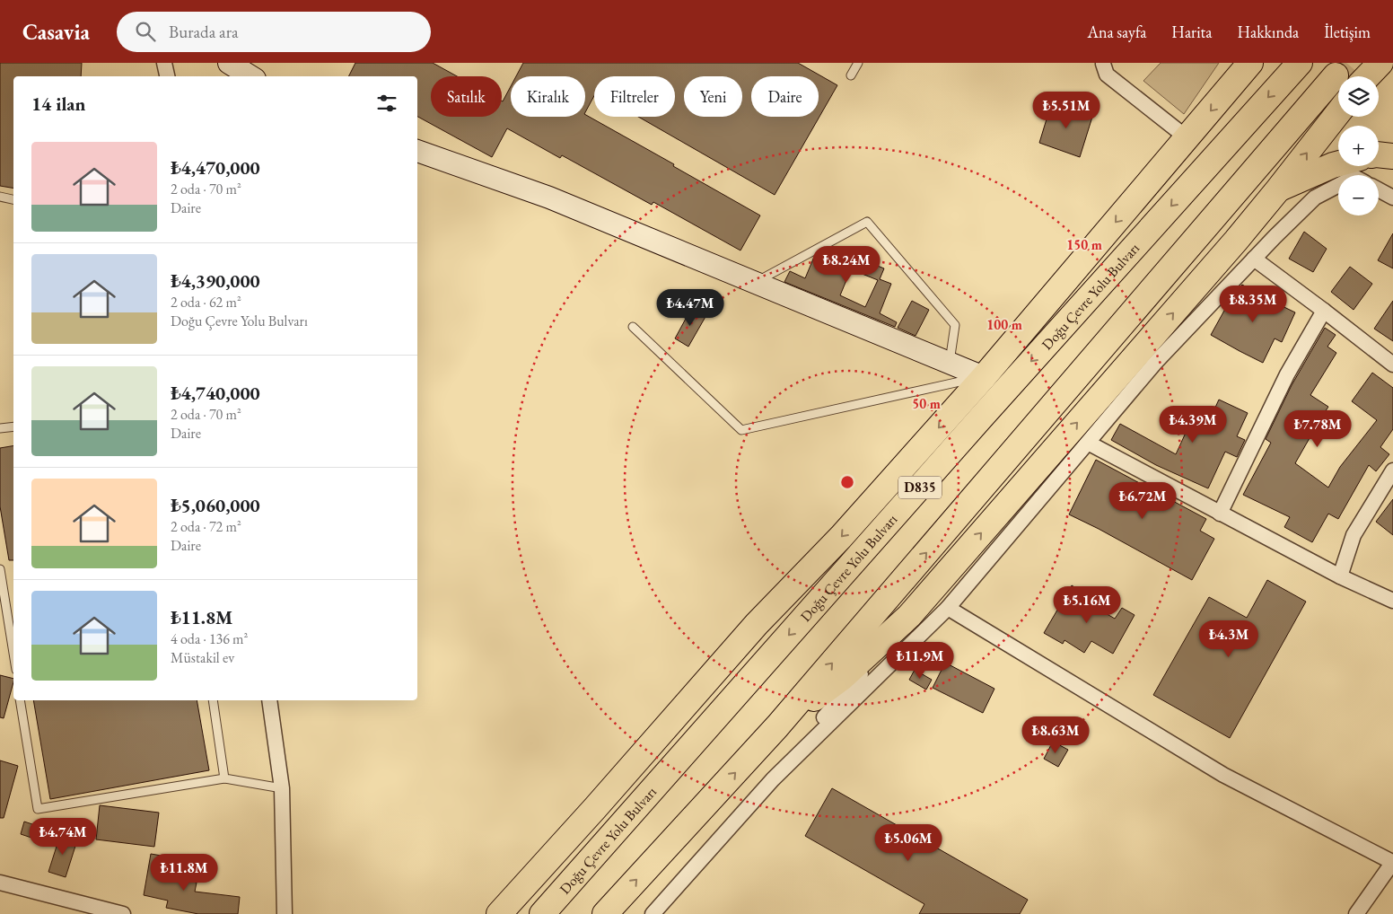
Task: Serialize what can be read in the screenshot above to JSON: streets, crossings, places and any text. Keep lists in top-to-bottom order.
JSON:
{
  "streets": {
    "highway": ["Doğu Çevre Yolu Bulvarı", "D835"]
  },
  "page": {
    "header": "Casavia",
    "search": "Burada ara",
    "nav": [
      "Ana sayfa",
      "Harita",
      "Hakkında",
      "İletişim"
    ],
    "map_buttons": ["+", "−"],
    "chip": [
      "Satılık",
      "Kiralık",
      "Filtreler",
      "Yeni",
      "Daire"
    ],
    "heading": "14 ilan",
    "price": [
      "₺5.51M",
      "₺8.24M",
      "₺8.35M",
      "₺4.47M",
      "₺4.39M",
      "₺7.78M",
      "₺6.72M",
      "₺5.16M",
      "₺4.3M",
      "₺11.9M",
      "₺8.63M",
      "₺4.74M",
      "₺5.06M",
      "₺11.8M"
    ],
    "list": [
      {
        "name": "₺4,470,000",
        "note": "2 oda · 70 m² · Daire"
      },
      {
        "name": "₺4,390,000",
        "note": "2 oda · 62 m² · Doğu Çevre Yolu Bulvarı"
      },
      {
        "name": "₺4,740,000",
        "note": "2 oda · 70 m² · Daire"
      },
      {
        "name": "₺5,060,000",
        "note": "2 oda · 72 m² · Daire"
      },
      {
        "name": "₺11.8M",
        "note": "4 oda · 136 m² · Müstakil ev"
      }
    ]
  },
  "rings": ["150 m", "100 m", "50 m"]
}
